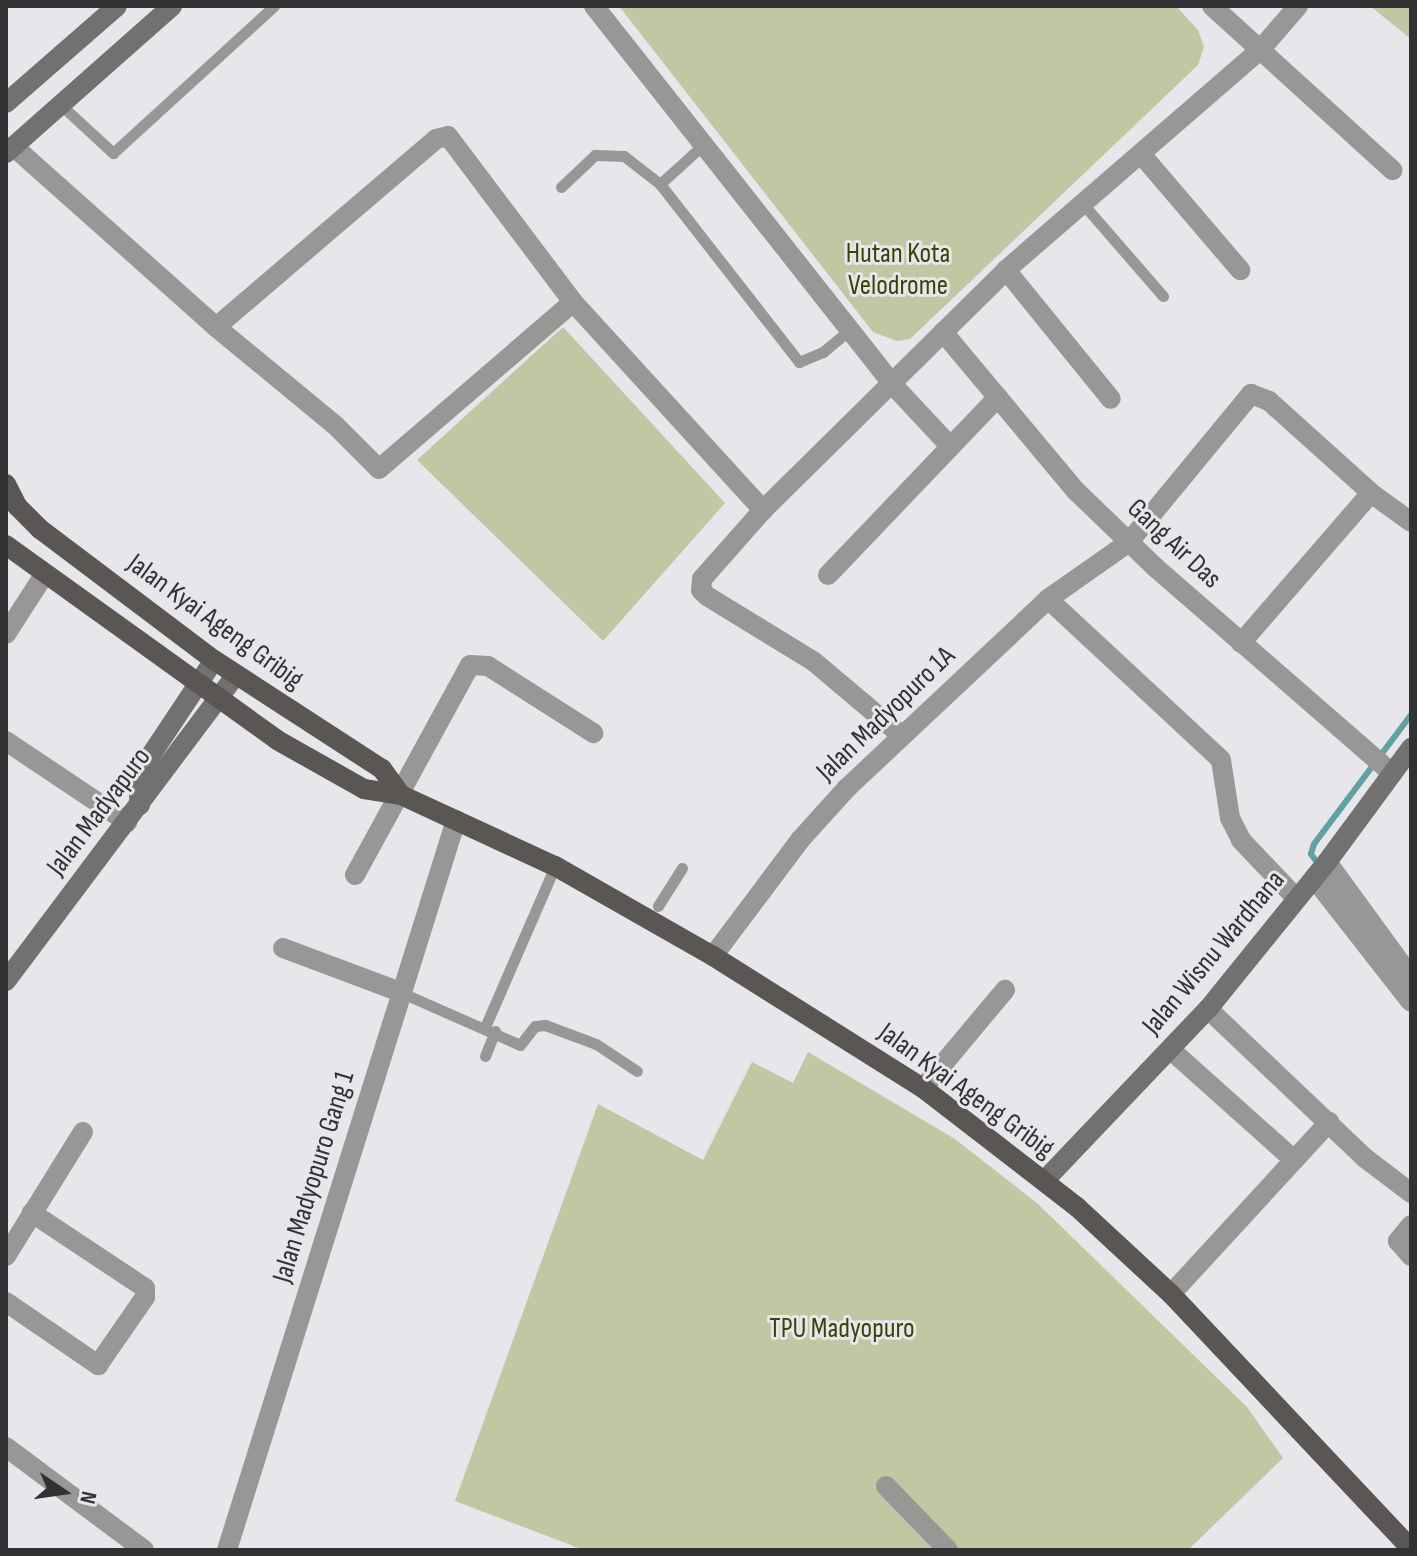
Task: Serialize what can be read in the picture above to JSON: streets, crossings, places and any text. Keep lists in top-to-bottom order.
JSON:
{
  "streets": {
    "main road": ["Jalan Kyai Ageng Gribig", "Jalan Madyapuro", "Jalan Wisnu Wardhana"],
    "street": ["Gang Air Das", "Jalan Madyopuro 1A", "Jalan Madyopuro Gang 1"]
  },
  "crossings": [
    ["Gang Air Das", "Jalan Madyopuro 1A"],
    ["Gang Air Das", "Jalan Wisnu Wardhana"],
    ["Jalan Kyai Ageng Gribig", "Jalan Madyopuro 1A"],
    ["Jalan Kyai Ageng Gribig", "Jalan Madyapuro"],
    ["Jalan Kyai Ageng Gribig", "Jalan Wisnu Wardhana"],
    ["Jalan Kyai Ageng Gribig", "Jalan Madyopuro Gang 1"]
  ],
  "parks": ["Hutan Kota Velodrome", "TPU Madyopuro"],
  "north": "right"
}
